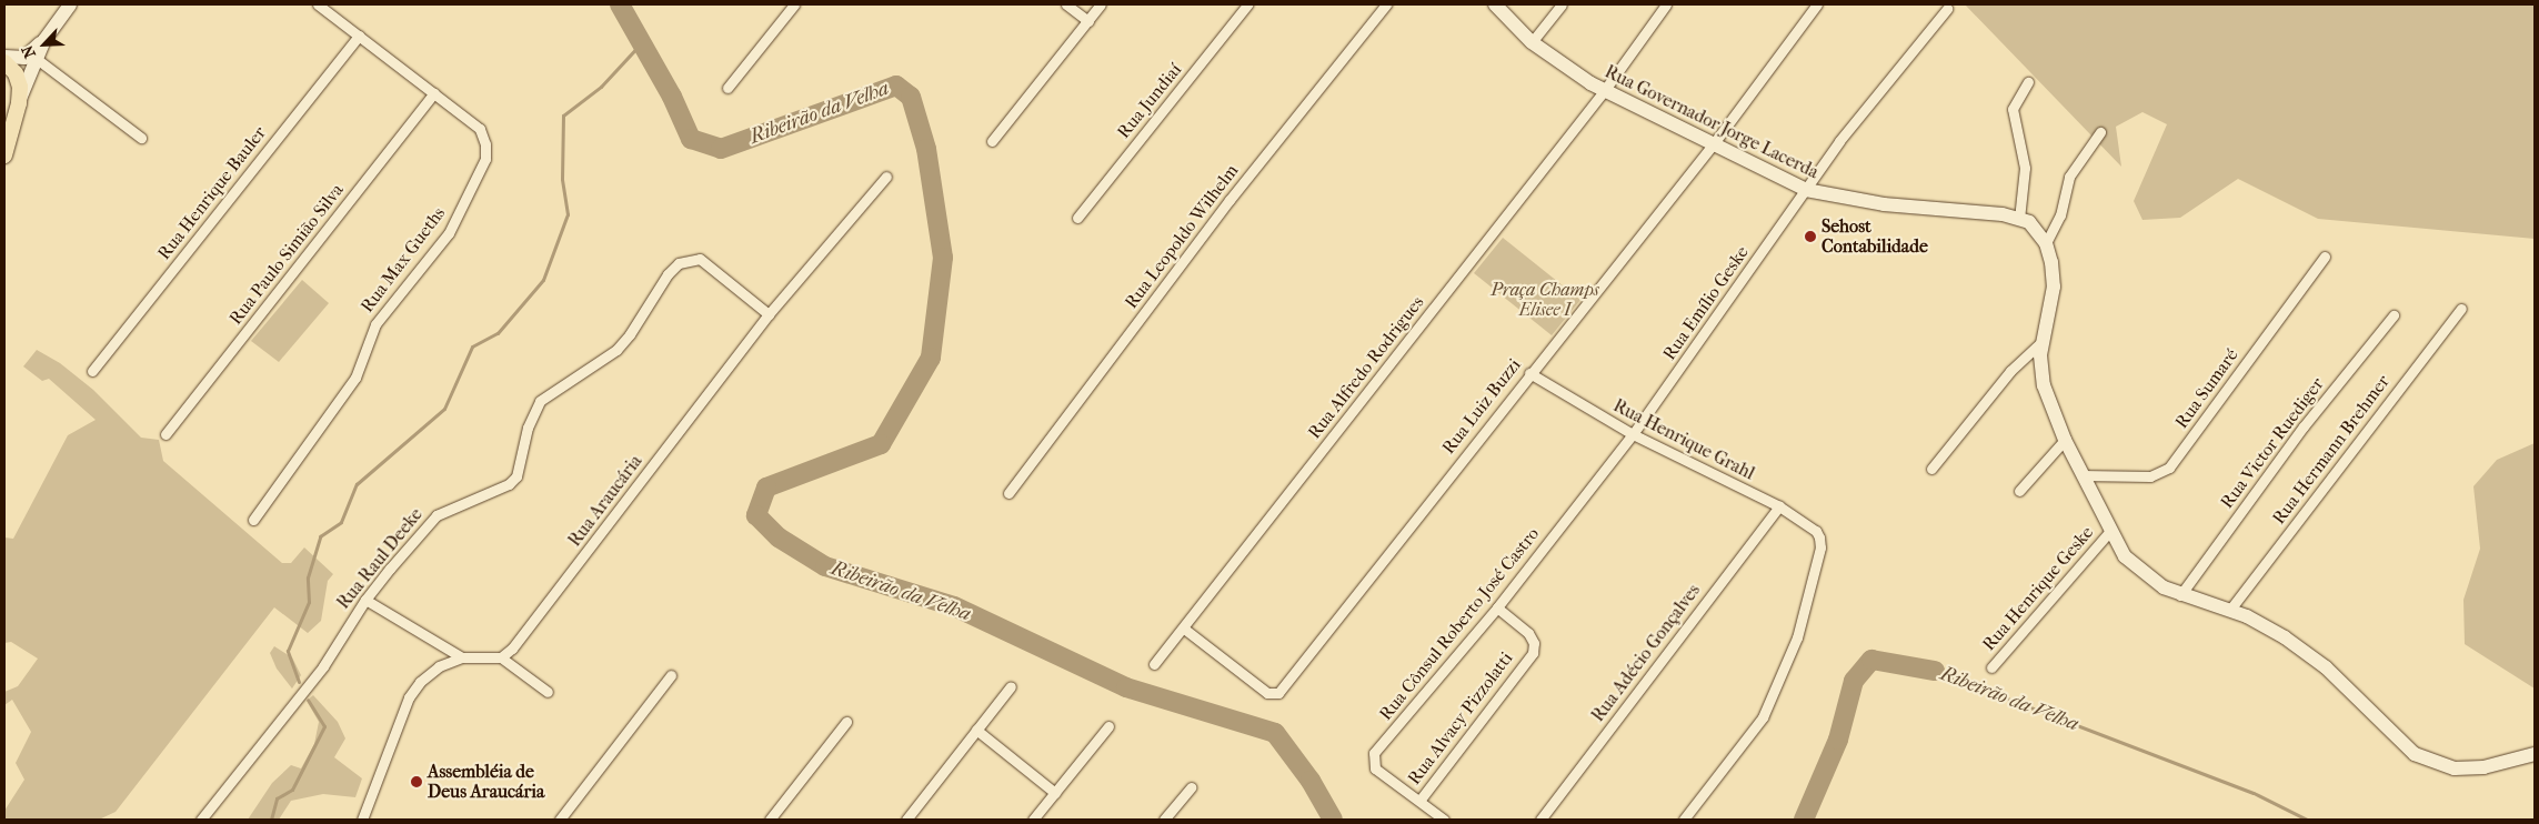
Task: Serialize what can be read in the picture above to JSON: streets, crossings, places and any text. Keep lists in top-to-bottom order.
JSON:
{
  "streets": {
    "main road": ["Rua Governador Jorge Lacerda"],
    "street": [
      "Rua Jundiaí",
      "Rua Henrique Bauler",
      "Rua Leopoldo Wilhelm",
      "Rua Paulo Simião Silva",
      "Rua Max Gueths",
      "Rua Emílio Geske",
      "Rua Alfredo Rodrigues",
      "Rua Sumaré",
      "Rua Luiz Buzzi",
      "Rua Henrique Grahl",
      "Rua Victor Ruediger",
      "Rua Hermann Brehmer",
      "Rua Araucária",
      "Rua Raul Deeke",
      "Rua Henrique Geske",
      "Rua Cônsul Roberto José Castro",
      "Rua Adécio Gonçalves",
      "Rua Alvacy Pizzolatti"
    ]
  },
  "crossings": [
    ["Rua Governador Jorge Lacerda", "Rua Emílio Geske"],
    ["Rua Governador Jorge Lacerda", "Rua Alfredo Rodrigues"],
    ["Rua Governador Jorge Lacerda", "Rua Luiz Buzzi"],
    ["Rua Henrique Bauler", "Rua Max Gueths"],
    ["Rua Paulo Simião Silva", "Rua Max Gueths"],
    ["Rua Emílio Geske", "Rua Henrique Grahl"],
    ["Rua Emílio Geske", "Rua Cônsul Roberto José Castro"],
    ["Rua Alfredo Rodrigues", "Rua Luiz Buzzi"],
    ["Rua Luiz Buzzi", "Rua Henrique Grahl"],
    ["Rua Henrique Grahl", "Rua Cônsul Roberto José Castro"],
    ["Rua Henrique Grahl", "Rua Adécio Gonçalves"],
    ["Rua Araucária", "Rua Raul Deeke"],
    ["Rua Cônsul Roberto José Castro", "Rua Alvacy Pizzolatti"]
  ],
  "water": ["Ribeirão da Velha"],
  "parks": ["Praça Champs Elisee I"],
  "places": ["Sehost Contabilidade", "Assembléia de Deus Araucária"],
  "north": "bottom left"
}
